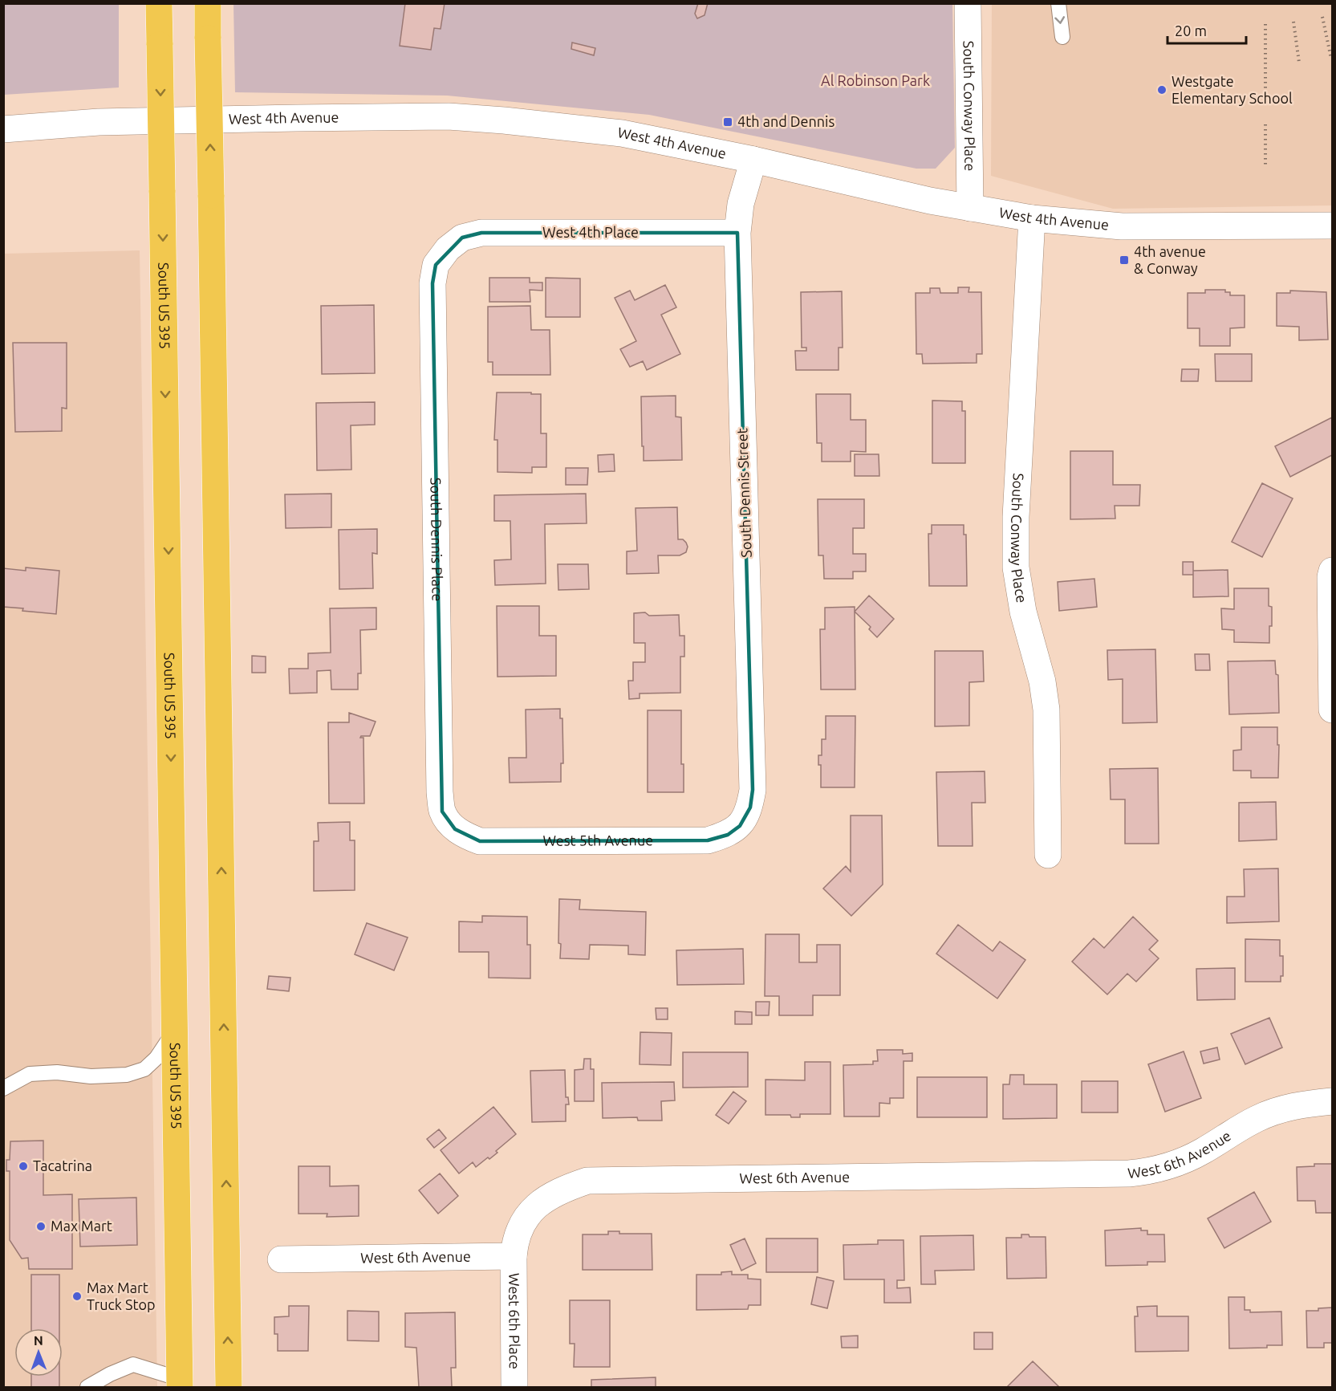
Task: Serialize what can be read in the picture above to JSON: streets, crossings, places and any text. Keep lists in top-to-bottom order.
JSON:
{
  "streets": {
    "highway": ["South US 395"],
    "street": [
      "South Conway Place",
      "West 4th Avenue",
      "West 4th Place",
      "South Dennis Street",
      "South Dennis Place",
      "West 5th Avenue",
      "West 6th Avenue",
      "West 6th Place"
    ]
  },
  "crossings": [
    ["South Conway Place", "West 4th Avenue"],
    ["West 4th Avenue", "South Dennis Street"],
    ["West 4th Place", "South Dennis Street"],
    ["West 4th Place", "South Dennis Place"],
    ["South Dennis Street", "West 5th Avenue"],
    ["South Dennis Place", "West 5th Avenue"],
    ["West 6th Avenue", "West 6th Place"]
  ],
  "parks": ["Al Robinson Park"],
  "places": {
    "other": [
      "Westgate Elementary School",
      "Tacatrina",
      "Max Mart",
      "Max Mart Truck Stop"
    ],
    "transit": ["4th and Dennis", "4th avenue & Conway"]
  },
  "scale_bar": "20 m",
  "north": "top"
}
